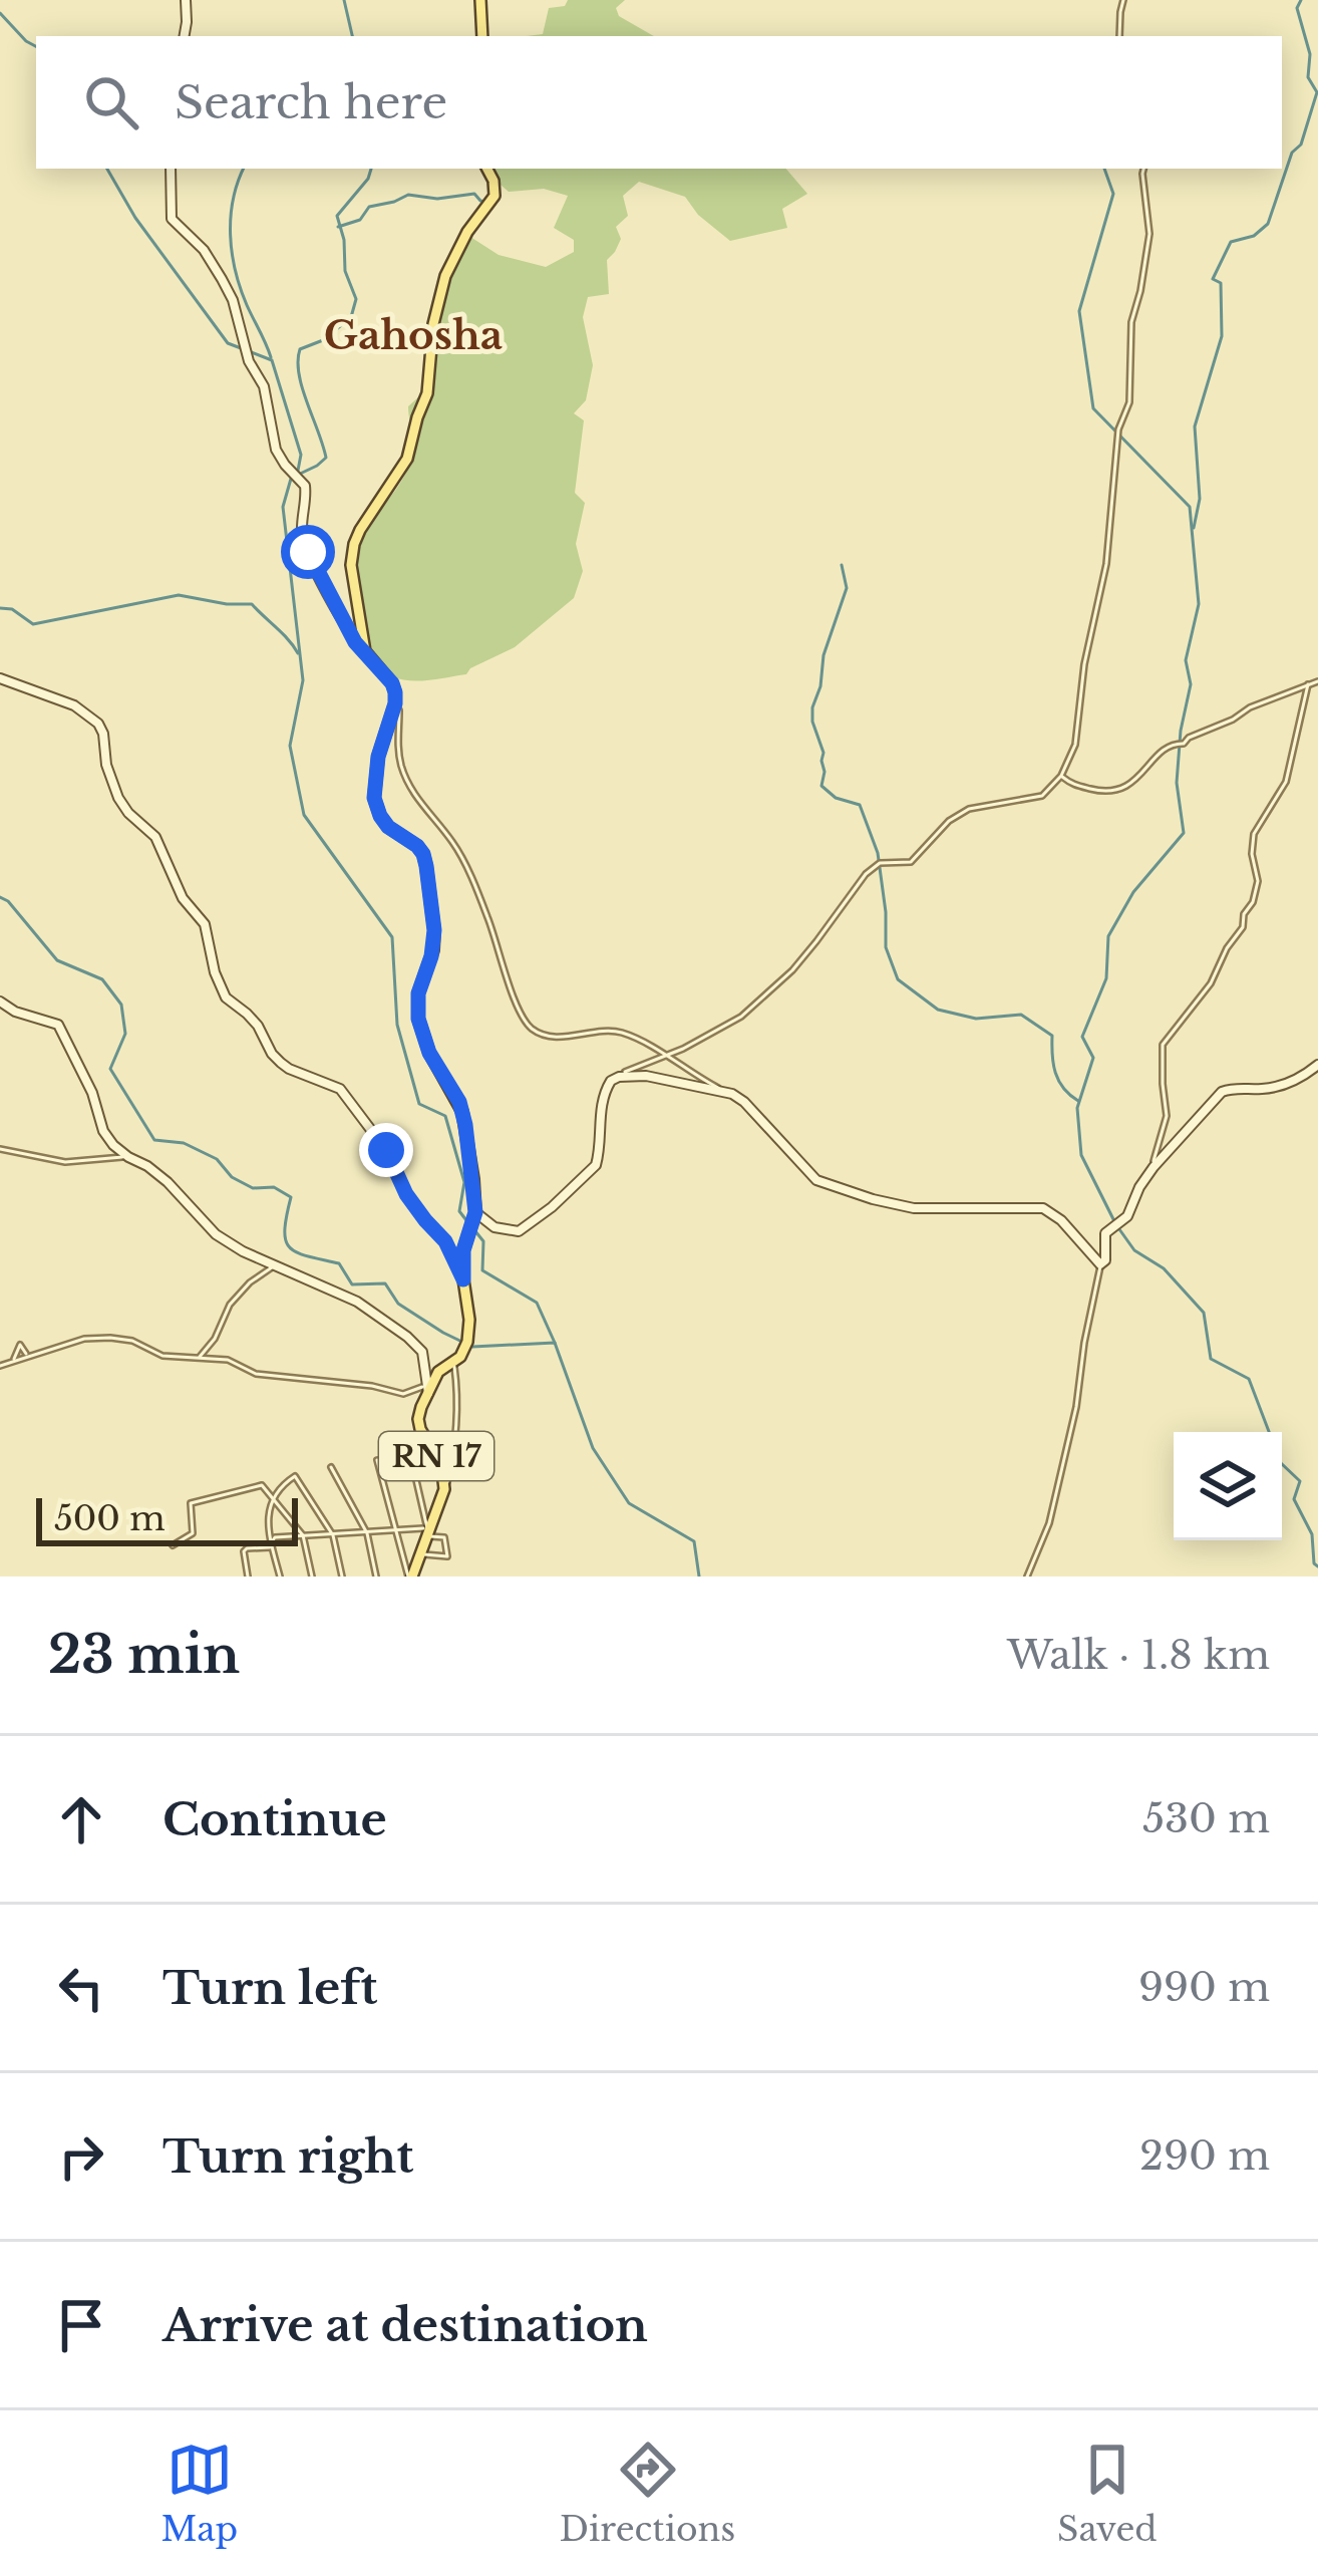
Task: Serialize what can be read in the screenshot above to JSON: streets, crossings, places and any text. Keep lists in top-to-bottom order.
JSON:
{
  "streets": {
    "main road": ["RN 17"]
  },
  "districts": ["Gahosha"],
  "scale_bar": "500 m",
  "page": {
    "search": "Search here",
    "scale": "500 m",
    "heading": ["23 min", "Walk · 1.8 km"],
    "list": [
      ["Continue", "530 m"],
      ["Turn left", "990 m"],
      ["Turn right", "290 m"],
      "Arrive at destination"
    ],
    "nav": ["Map", "Directions", "Saved"]
  }
}
